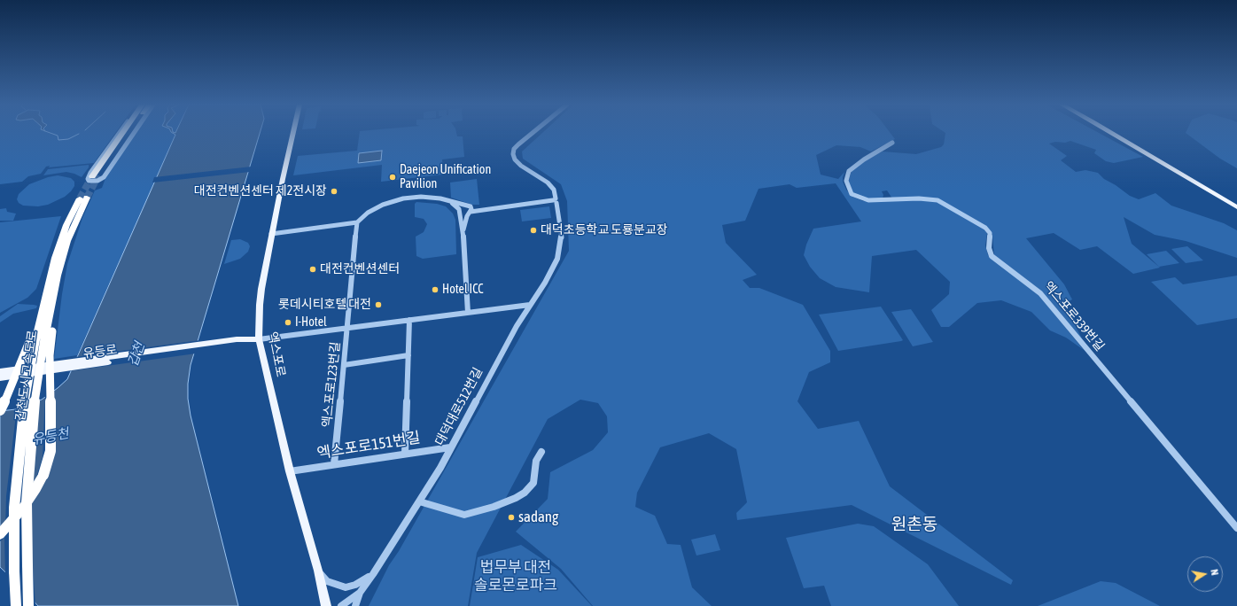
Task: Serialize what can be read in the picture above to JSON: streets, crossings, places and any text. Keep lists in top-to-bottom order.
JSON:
{
  "streets": {
    "highway": ["갑천도시고속도로"],
    "main road": ["유등로", "엑스포로"],
    "street": [
      "엑스포로339번길",
      "엑스포로123번길",
      "대덕대로512번길",
      "엑스포로151번길"
    ]
  },
  "crossings": [
    ["유등로", "엑스포로"],
    ["유등로", "엑스포로123번길"],
    ["엑스포로", "엑스포로123번길"],
    ["엑스포로", "엑스포로151번길"],
    ["엑스포로123번길", "대덕대로512번길"],
    ["엑스포로123번길", "엑스포로151번길"],
    ["대덕대로512번길", "엑스포로151번길"]
  ],
  "districts": ["원촌동"],
  "water": ["갑천", "유등천"],
  "parks": ["법무부 대전 솔로몬로파크"],
  "places": [
    "Daejeon Unification Pavilion",
    "대전컨벤션센터 제2전시장",
    "대덕초등학교 도룡분교장",
    "대전컨벤션센터",
    "Hotel ICC",
    "롯데시티호텔 대전",
    "I-Hotel",
    "sadang"
  ],
  "north": "right"
}
